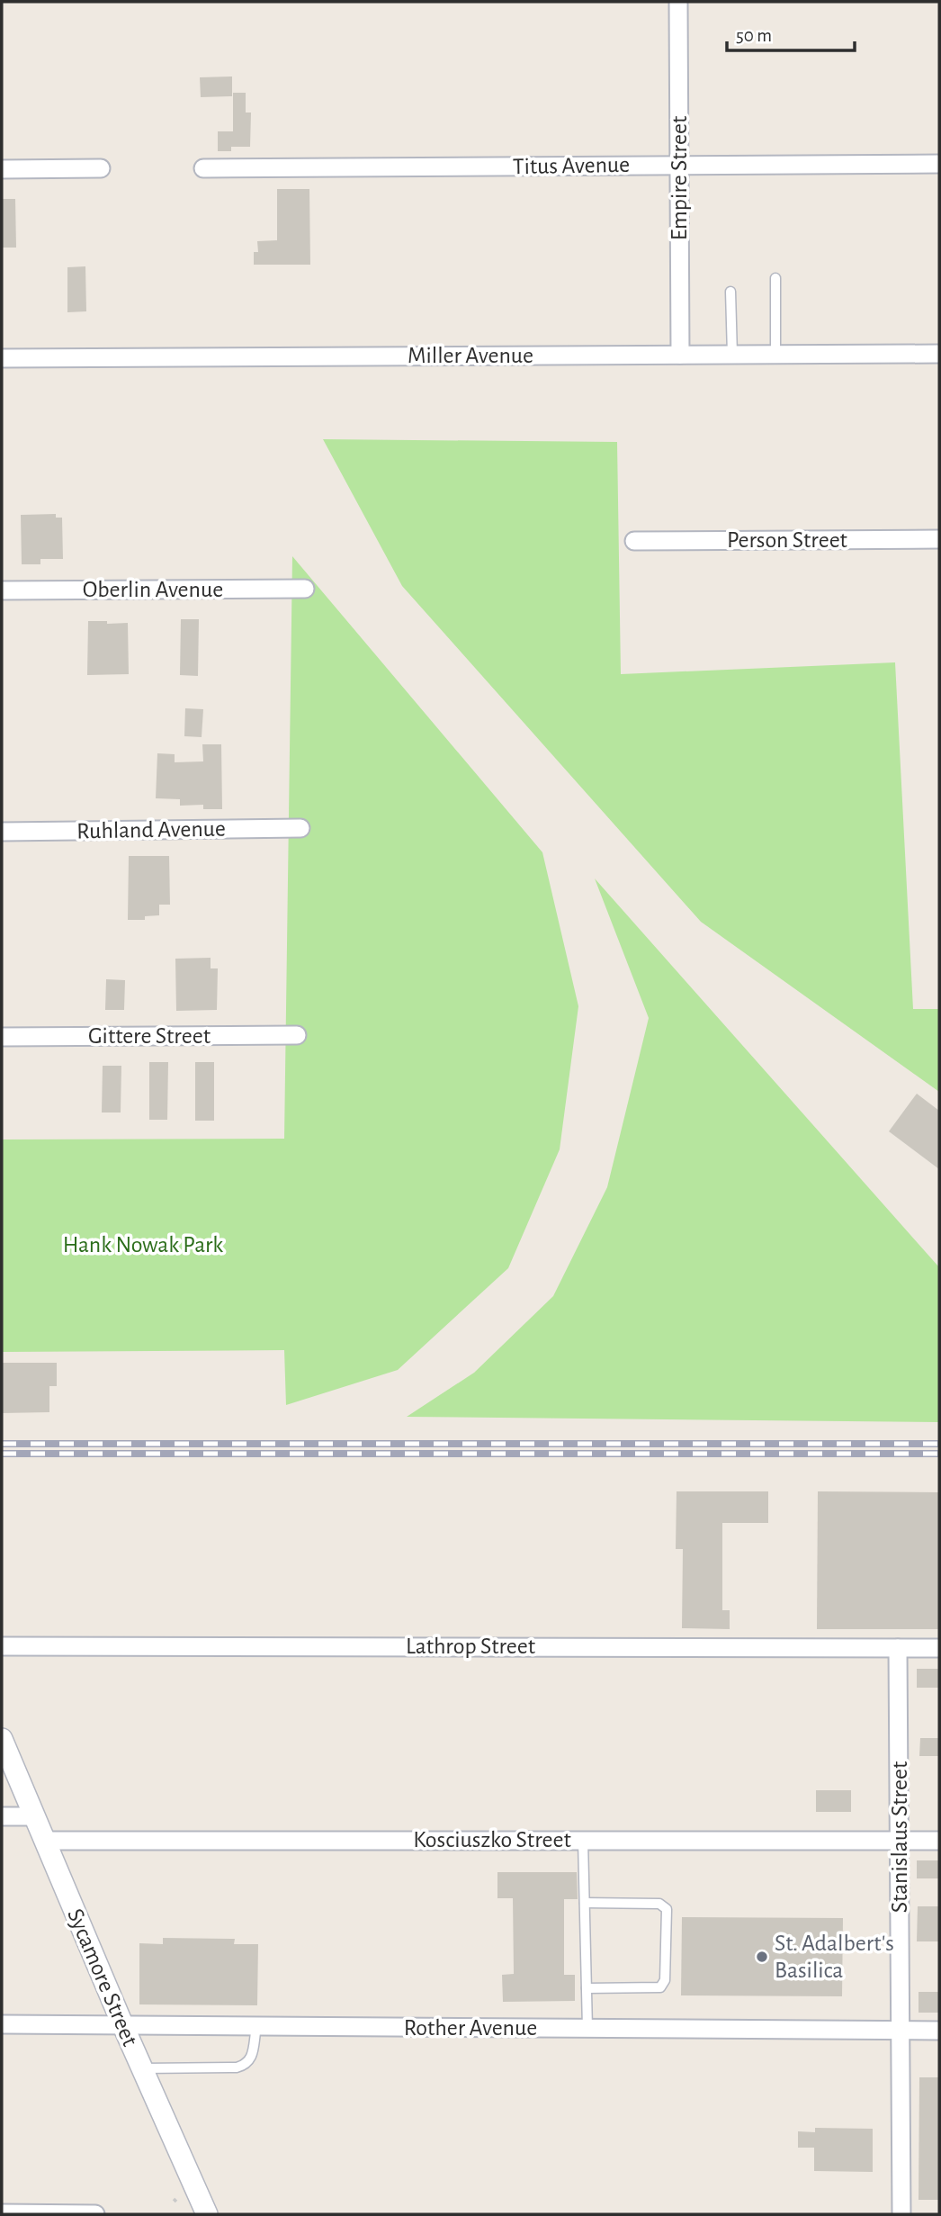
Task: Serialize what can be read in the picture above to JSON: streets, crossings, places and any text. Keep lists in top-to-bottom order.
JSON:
{
  "streets": {
    "street": [
      "Titus Avenue",
      "Empire Street",
      "Miller Avenue",
      "Person Street",
      "Oberlin Avenue",
      "Ruhland Avenue",
      "Gittere Street",
      "Lathrop Street",
      "Stanislaus Street",
      "Kosciuszko Street",
      "Sycamore Street",
      "Rother Avenue"
    ]
  },
  "crossings": [
    ["Titus Avenue", "Empire Street"],
    ["Empire Street", "Miller Avenue"],
    ["Lathrop Street", "Stanislaus Street"],
    ["Stanislaus Street", "Kosciuszko Street"],
    ["Stanislaus Street", "Rother Avenue"],
    ["Kosciuszko Street", "Sycamore Street"],
    ["Sycamore Street", "Rother Avenue"]
  ],
  "parks": ["Hank Nowak Park"],
  "places": ["St. Adalbert's Basilica"],
  "scale_bar": "50 m"
}
